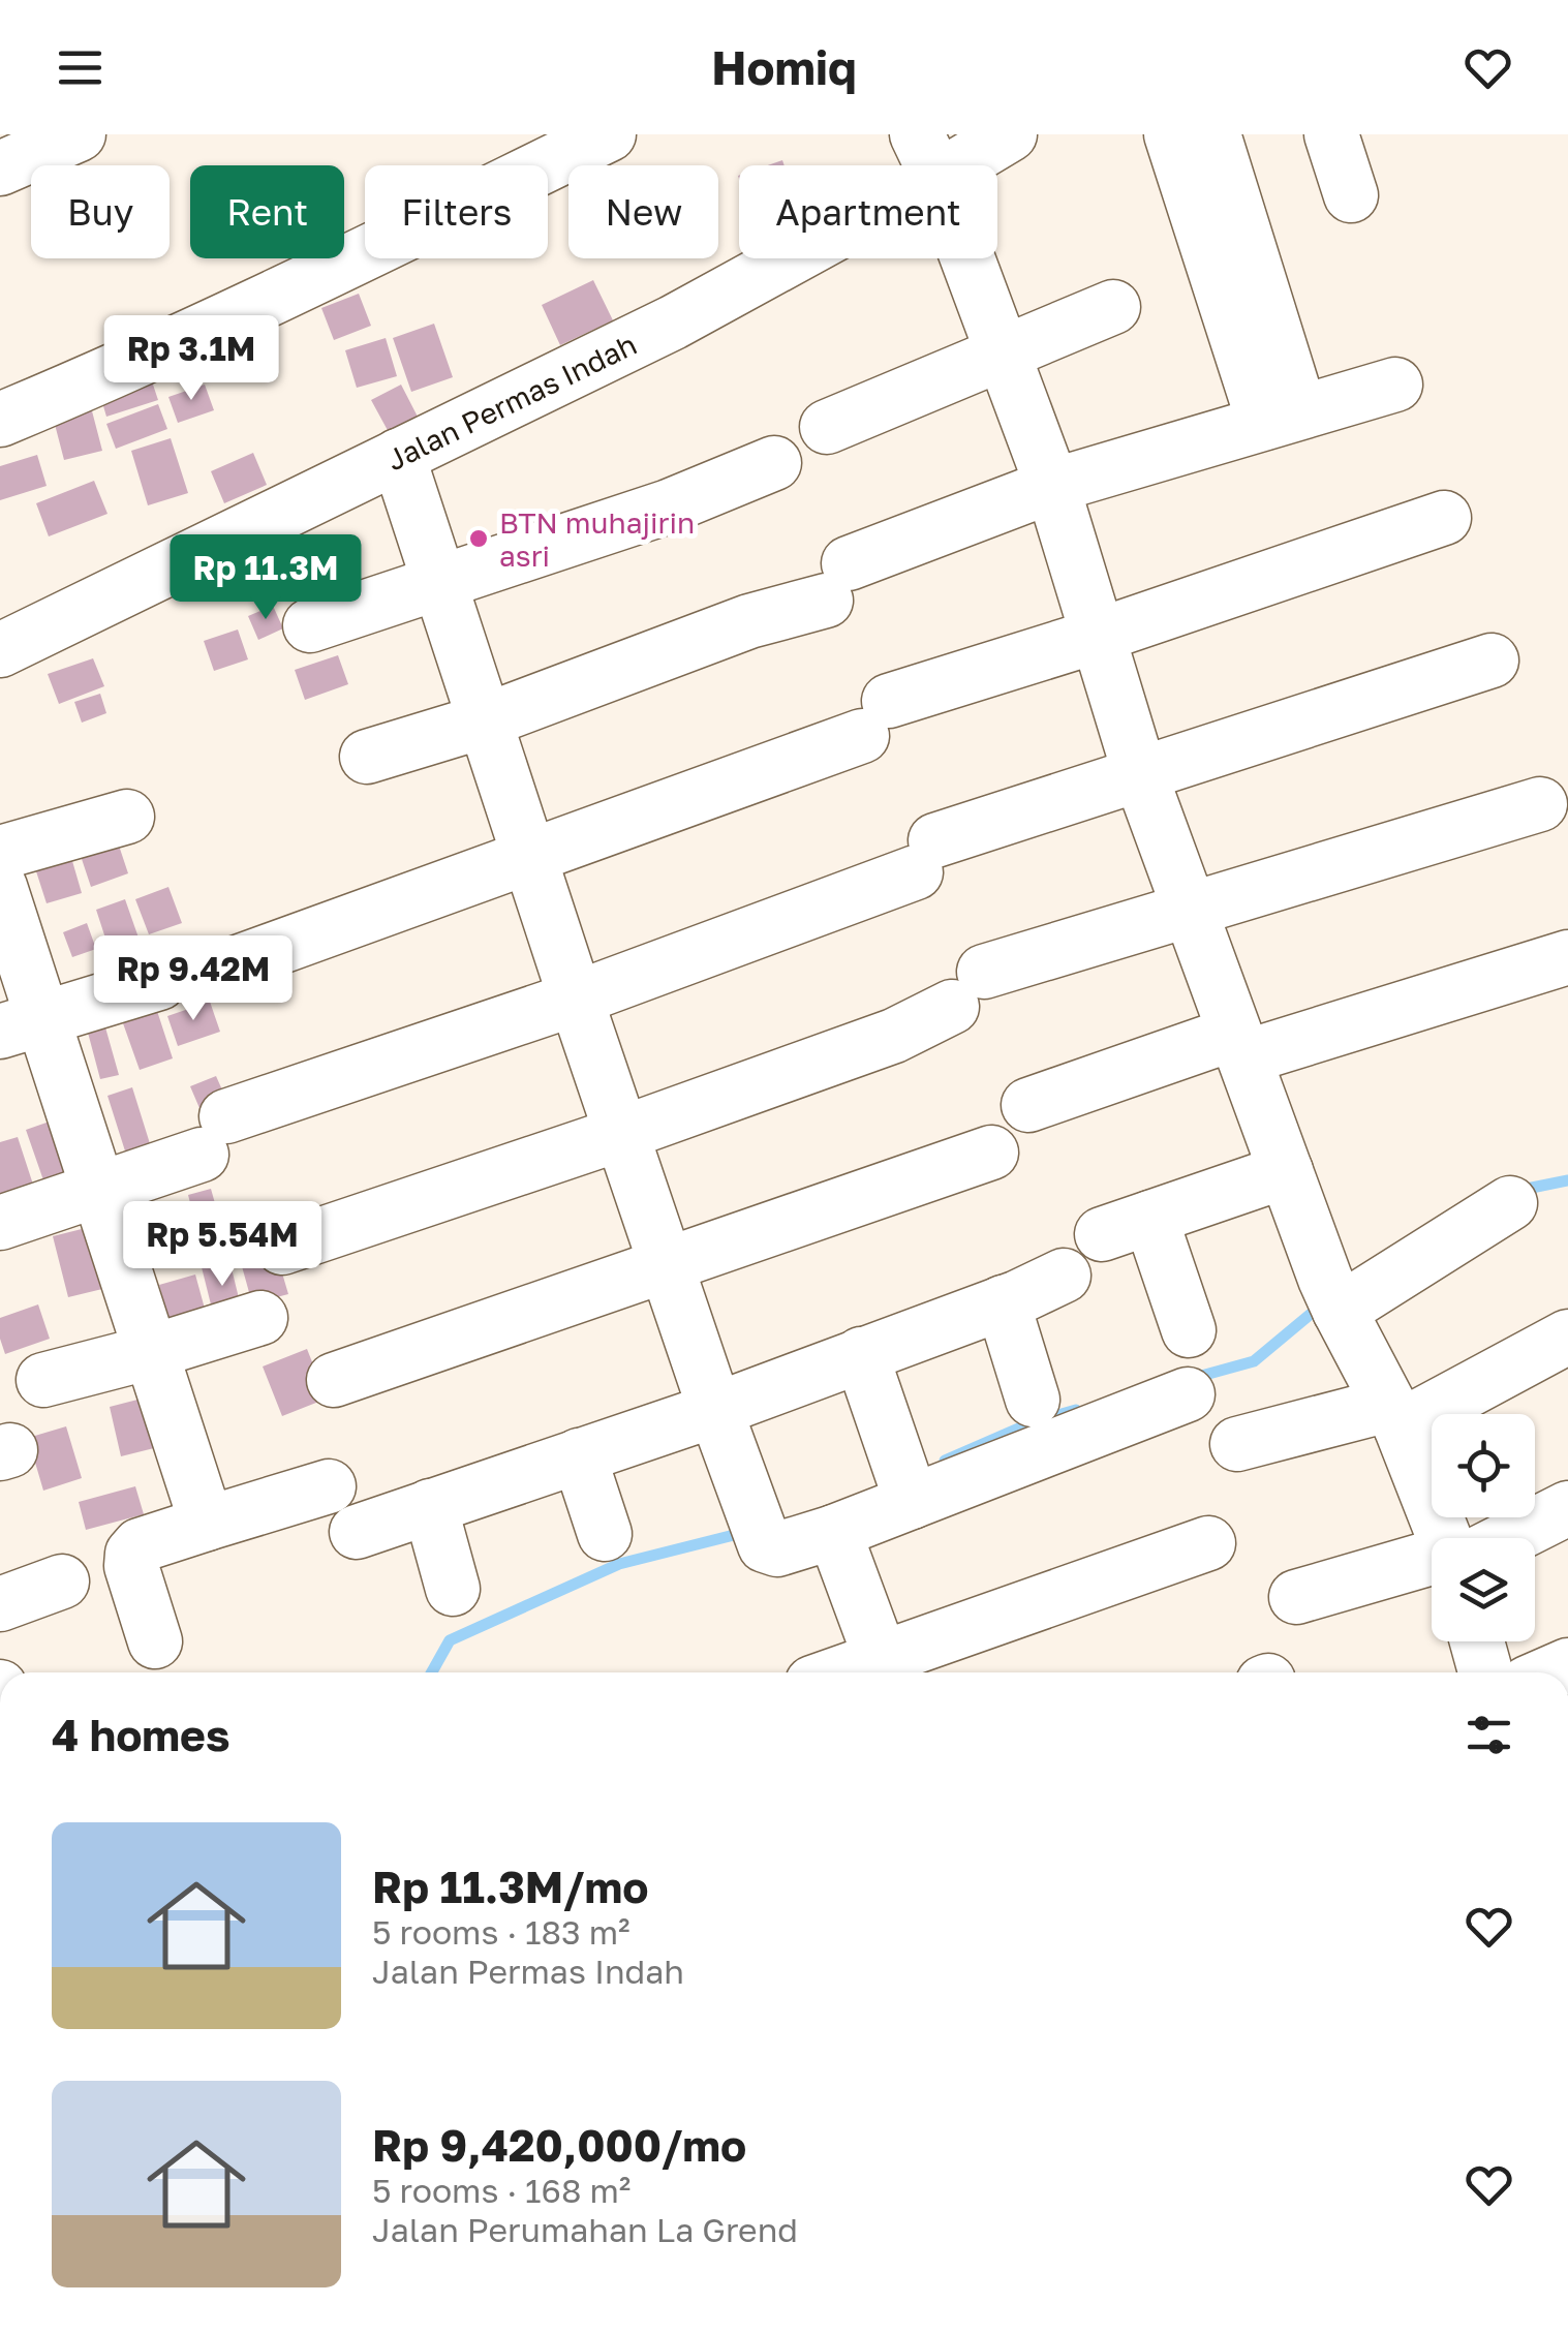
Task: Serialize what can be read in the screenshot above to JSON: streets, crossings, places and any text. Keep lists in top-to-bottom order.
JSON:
{
  "streets": {
    "street": ["Jalan Permas Indah"]
  },
  "places": ["BTN muhajirin asri"],
  "page": {
    "header": "Homiq",
    "chip": [
      "Buy",
      "Rent",
      "Filters",
      "New",
      "Apartment"
    ],
    "price": [
      "Rp 3.1M",
      "Rp 11.3M",
      "Rp 9.42M",
      "Rp 5.54M"
    ],
    "heading": "4 homes",
    "list": [
      {
        "name": "Rp 11.3M/mo",
        "note": "5 rooms · 183 m² · Jalan Permas Indah"
      },
      {
        "name": "Rp 9,420,000/mo",
        "note": "5 rooms · 168 m² · Jalan Perumahan La Grend"
      }
    ]
  }
}
